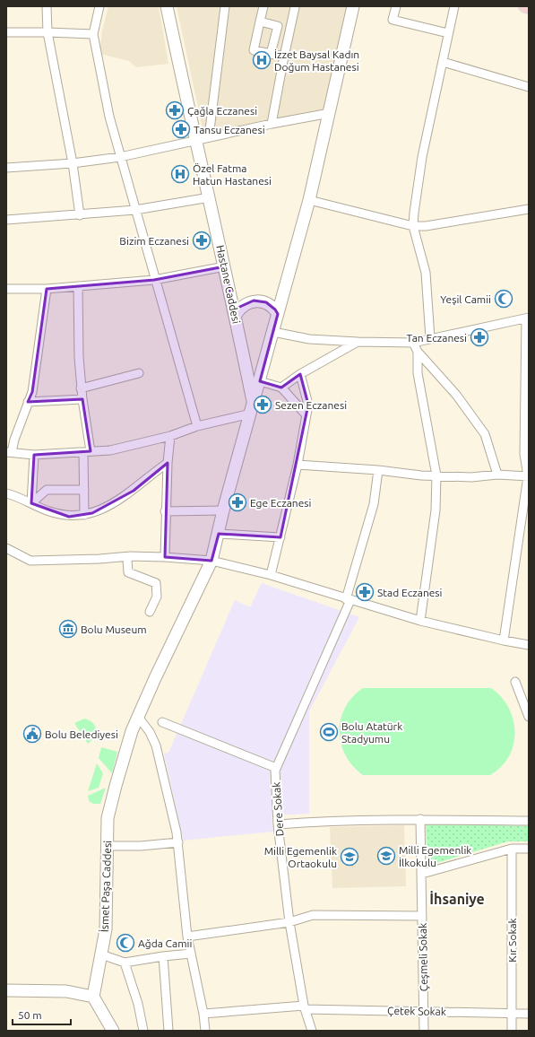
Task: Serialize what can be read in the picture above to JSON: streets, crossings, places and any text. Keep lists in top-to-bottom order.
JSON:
{
  "streets": {
    "main road": ["Hastane Caddesi", "İsmet Paşa Caddesi"],
    "street": [
      "Dere Sokak",
      "Kır Sokak",
      "Çeşmeli Sokak",
      "Çetek Sokak"
    ]
  },
  "crossings": [
    ["Hastane Caddesi", "İsmet Paşa Caddesi"],
    ["Dere Sokak", "Çetek Sokak"],
    ["Kır Sokak", "Çetek Sokak"],
    ["Çeşmeli Sokak", "Çetek Sokak"]
  ],
  "districts": ["İhsaniye"],
  "places": {
    "hospital": ["İzzet Baysal Kadın Doğum Hastanesi", "Özel Fatma Hatun Hastanesi"],
    "pharmacy": [
      "Çağla Eczanesi",
      "Tansu Eczanesi",
      "Bizim Eczanesi",
      "Tan Eczanesi",
      "Sezen Eczanesi",
      "Ege Eczanesi",
      "Stad Eczanesi"
    ],
    "mosque": ["Yeşil Camii", "Ağda Camii"],
    "museum": ["Bolu Museum"],
    "sports": ["Bolu Atatürk Stadyumu"],
    "public building": ["Bolu Belediyesi"],
    "school or university": ["Milli Egemenlik İlkokulu", "Milli Egemenlik Ortaokulu"]
  },
  "scale_bar": "50 m"
}
